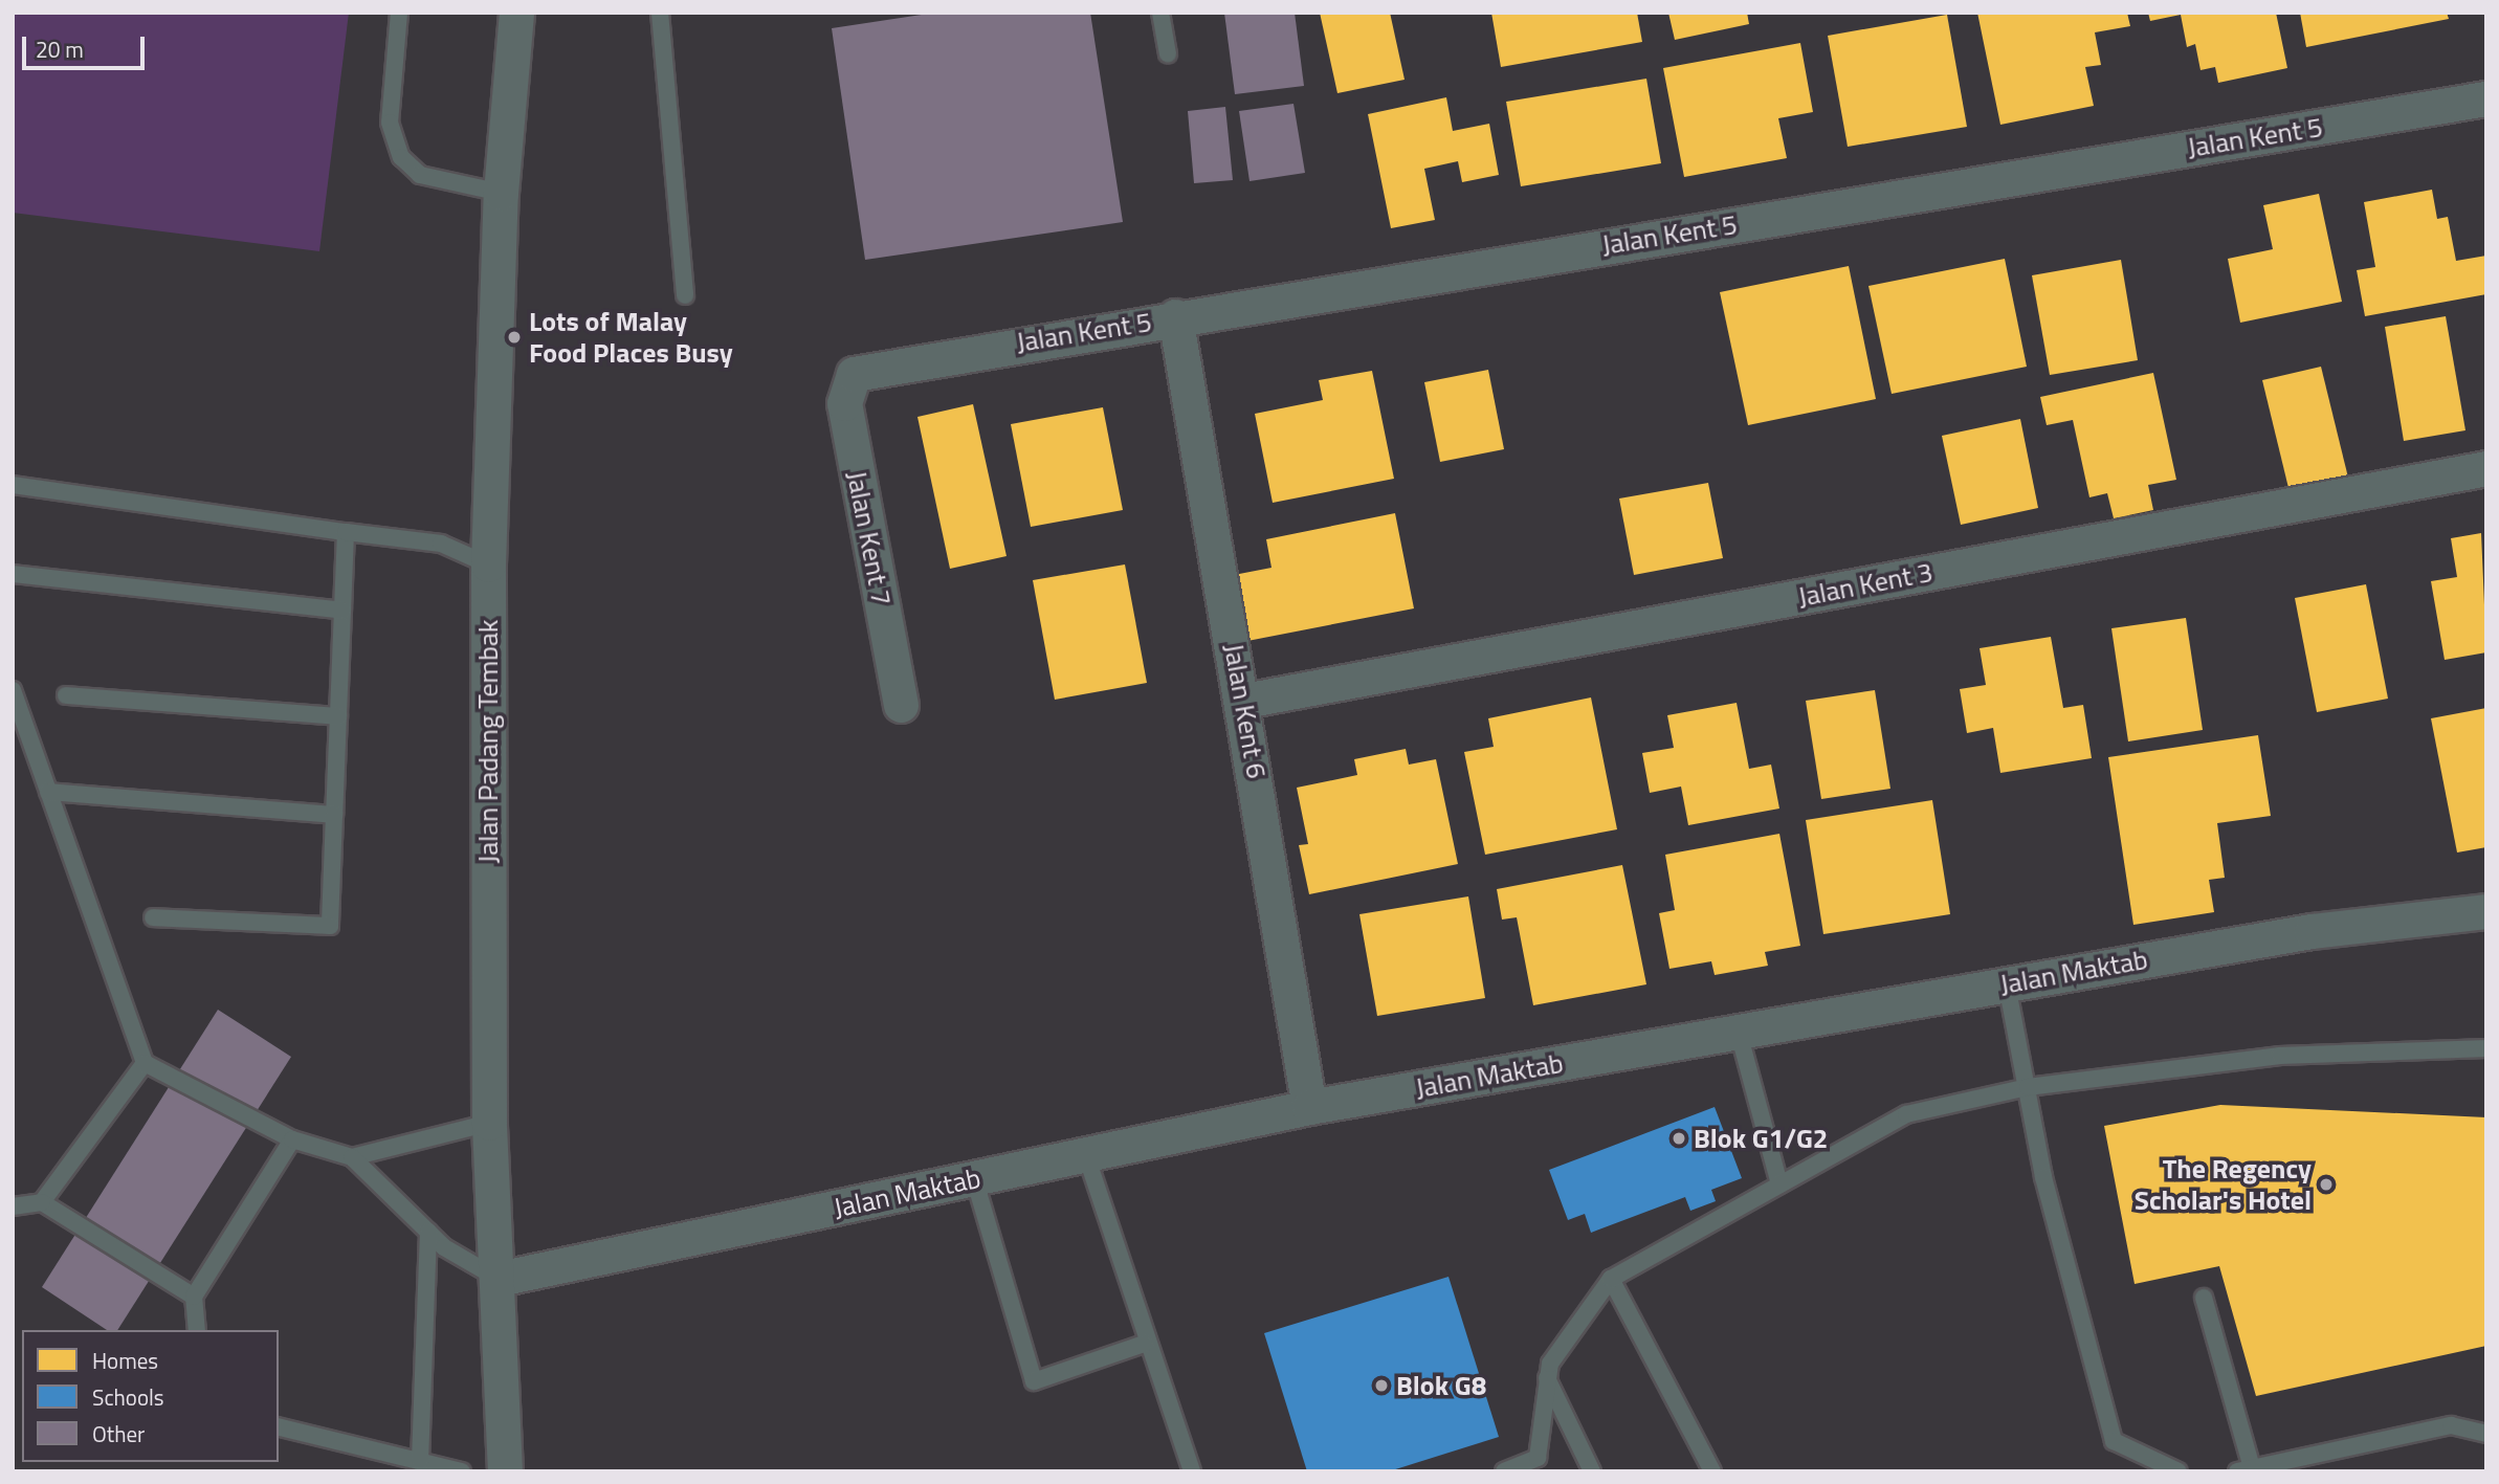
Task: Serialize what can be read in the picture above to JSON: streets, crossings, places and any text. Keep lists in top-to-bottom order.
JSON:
{
  "streets": {
    "street": [
      "Jalan Kent 5",
      "Jalan Kent 7",
      "Jalan Kent 3",
      "Jalan Kent 6",
      "Jalan Padang Tembak",
      "Jalan Maktab"
    ]
  },
  "crossings": [
    ["Jalan Kent 5", "Jalan Kent 7"],
    ["Jalan Kent 5", "Jalan Kent 6"],
    ["Jalan Kent 3", "Jalan Kent 6"],
    ["Jalan Kent 6", "Jalan Maktab"],
    ["Jalan Padang Tembak", "Jalan Maktab"]
  ],
  "places": [
    "Lots of Malay Food Places Busy",
    "Blok G1/G2",
    "The Regency Scholar's Hotel",
    "Blok G8"
  ],
  "legend": ["Homes", "Schools", "Other"],
  "scale_bar": "20 m"
}
